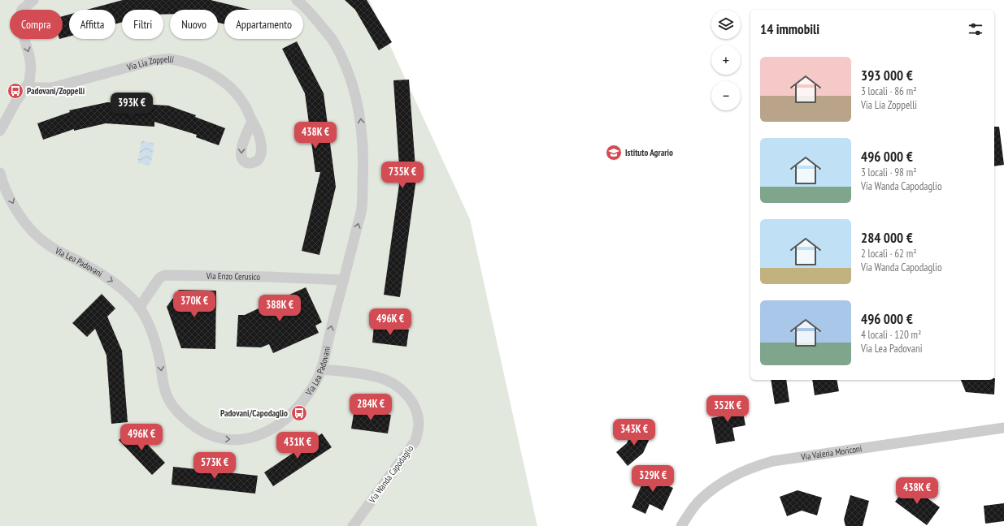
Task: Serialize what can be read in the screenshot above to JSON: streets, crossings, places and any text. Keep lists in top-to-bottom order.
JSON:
{
  "streets": {
    "street": [
      "Via Lia Zoppelli",
      "Via Lea Padovani",
      "Via Enzo Cerusico",
      "Via Valeria Moriconi",
      "Via Wanda Capodaglio"
    ]
  },
  "crossings": [
    ["Via Lea Padovani", "Via Enzo Cerusico"],
    ["Via Lea Padovani", "Via Wanda Capodaglio"]
  ],
  "places": {
    "bus stop": ["Padovani/Zoppelli", "Padovani/Capodaglio"],
    "school or university": ["Istituto Agrario"]
  },
  "page": {
    "map_buttons": ["+", "−"],
    "chip": [
      "Compra",
      "Affitta",
      "Filtri",
      "Nuovo",
      "Appartamento"
    ],
    "heading": "14 immobili",
    "list": [
      {
        "name": "393 000 €",
        "note": "3 locali · 86 m² · Via Lia Zoppelli"
      },
      {
        "name": "496 000 €",
        "note": "3 locali · 98 m² · Via Wanda Capodaglio"
      },
      {
        "name": "284 000 €",
        "note": "2 locali · 62 m² · Via Wanda Capodaglio"
      },
      {
        "name": "496 000 €",
        "note": "4 locali · 120 m² · Via Lea Padovani"
      }
    ],
    "price": [
      "393K €",
      "438K €",
      "735K €",
      "370K €",
      "388K €",
      "496K €",
      "284K €",
      "352K €",
      "343K €",
      "496K €",
      "431K €",
      "573K €",
      "329K €",
      "438K €"
    ]
  }
}
